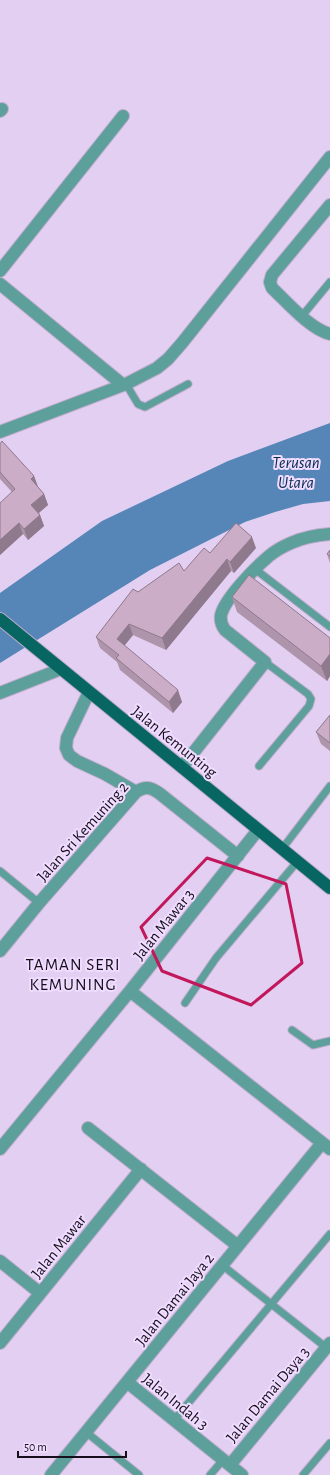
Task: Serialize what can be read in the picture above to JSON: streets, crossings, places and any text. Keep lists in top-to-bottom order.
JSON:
{
  "streets": {
    "main road": ["Jalan Kemunting"],
    "street": [
      "Jalan Sri Kemuning 2",
      "Jalan Mawar 3",
      "Jalan Mawar",
      "Jalan Damai Jaya 2",
      "Jalan Damai Daya 3",
      "Jalan Indah 3"
    ]
  },
  "crossings": [
    ["Jalan Kemunting", "Jalan Mawar 3"],
    ["Jalan Sri Kemuning 2", "Jalan Mawar 3"],
    ["Jalan Damai Jaya 2", "Jalan Indah 3"],
    ["Jalan Damai Daya 3", "Jalan Indah 3"]
  ],
  "districts": ["TAMAN SERI KEMUNING"],
  "water": ["Terusan Utara"],
  "scale_bar": "50 m"
}
